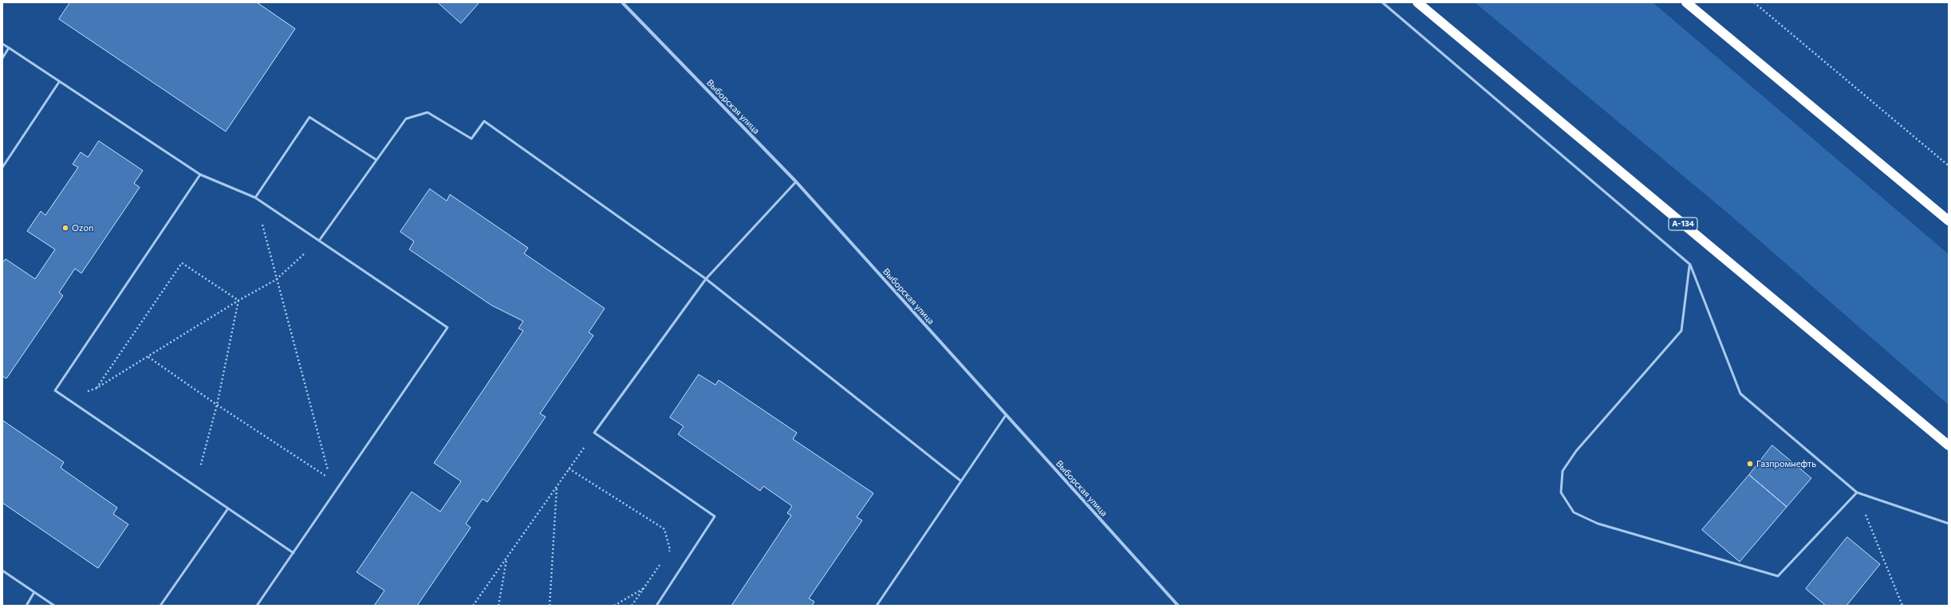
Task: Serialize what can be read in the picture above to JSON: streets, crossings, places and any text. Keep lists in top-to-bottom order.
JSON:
{
  "streets": {
    "highway": ["А-134"],
    "street": ["Выборская улица"]
  },
  "places": ["Ozon", "Газпромнефть"]
}
